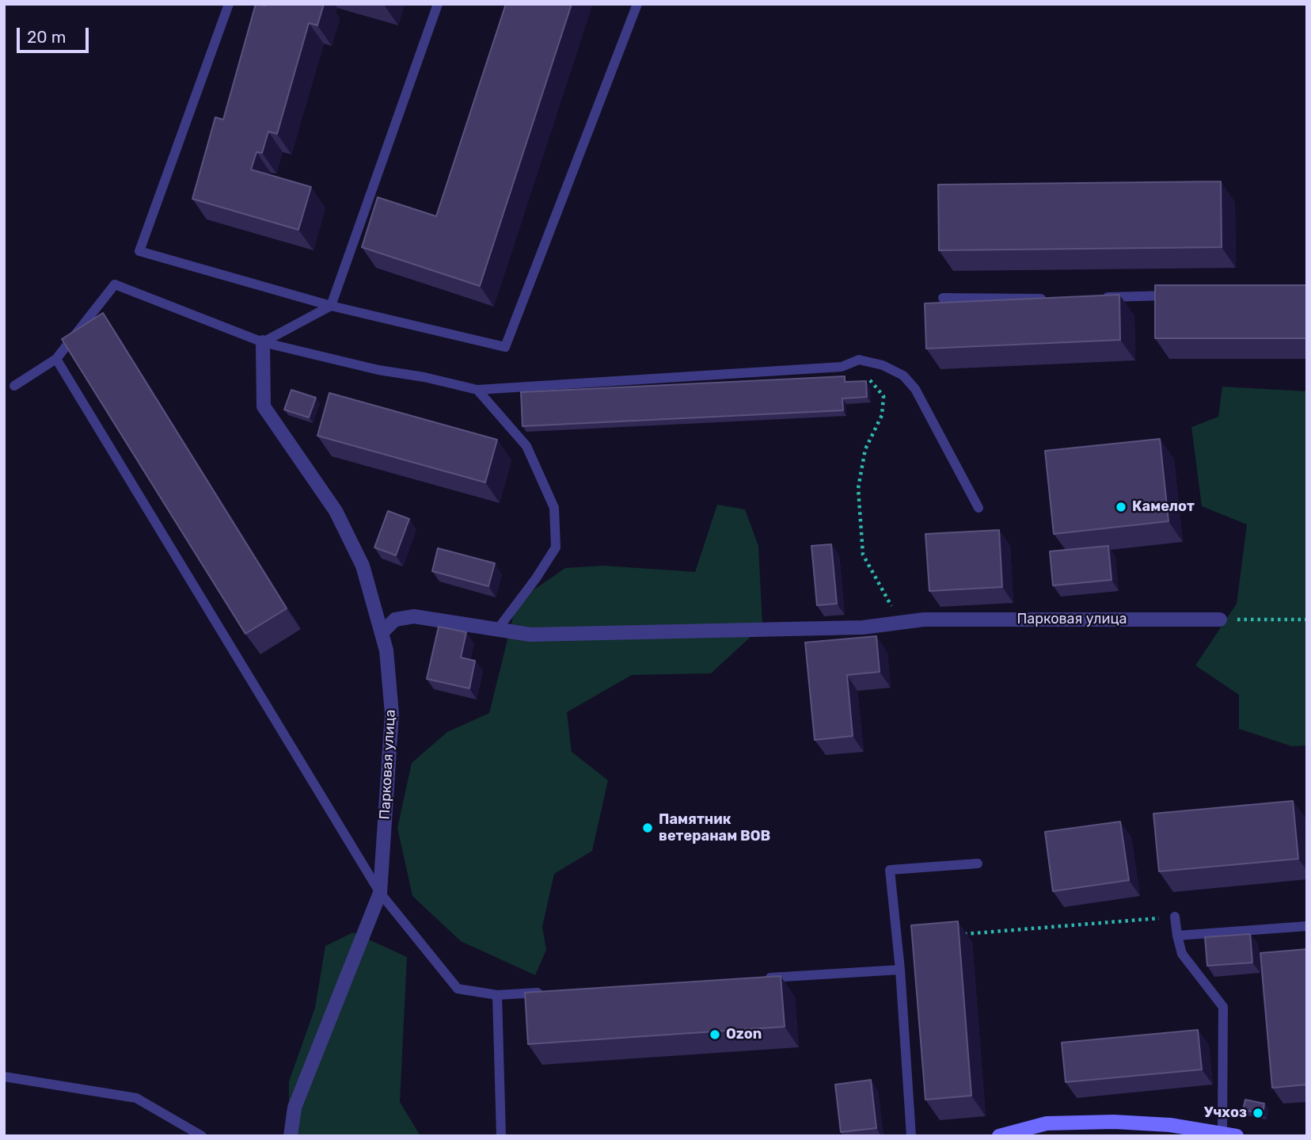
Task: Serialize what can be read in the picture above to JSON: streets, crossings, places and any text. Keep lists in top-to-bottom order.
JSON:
{
  "streets": {
    "street": ["Парковая улица"]
  },
  "places": [
    "Камелот",
    "Памятник ветеранам ВОВ",
    "Ozon",
    "Учхоз"
  ],
  "scale_bar": "20 m"
}
